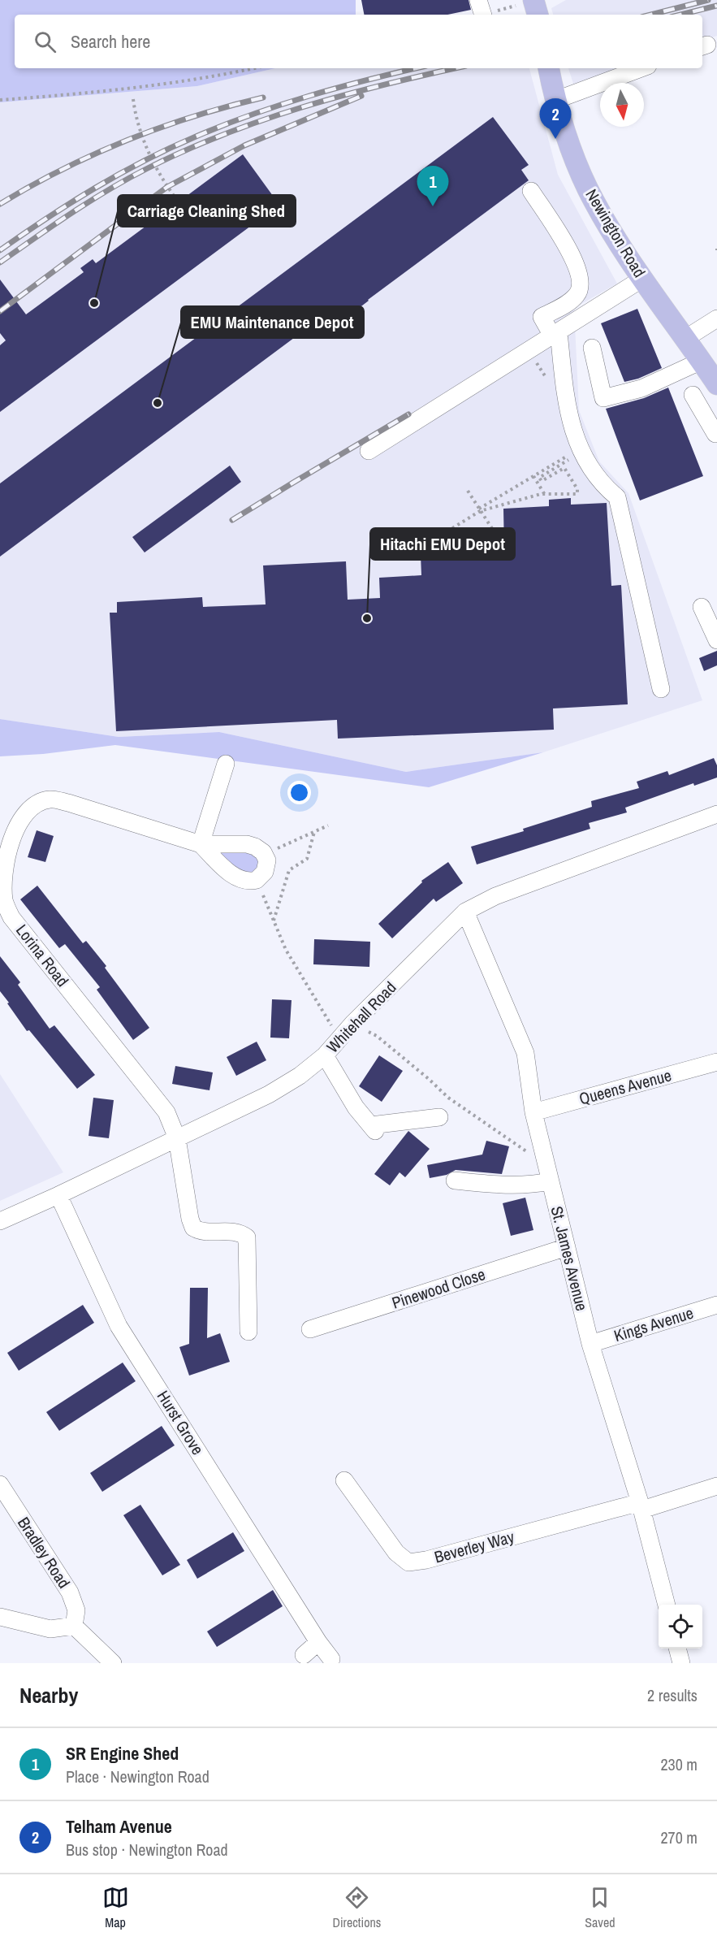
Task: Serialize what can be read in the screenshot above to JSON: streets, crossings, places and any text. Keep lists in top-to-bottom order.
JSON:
{
  "streets": {
    "main road": ["Newington Road"],
    "street": [
      "Lorina Road",
      "Whitehall Road",
      "Queens Avenue",
      "St. James Avenue",
      "Pinewood Close",
      "Kings Avenue",
      "Hurst Grove",
      "Beverley Way",
      "Bradley Road"
    ]
  },
  "crossings": [
    ["Lorina Road", "Whitehall Road"],
    ["Whitehall Road", "St. James Avenue"],
    ["Whitehall Road", "Hurst Grove"],
    ["Queens Avenue", "St. James Avenue"],
    ["St. James Avenue", "Pinewood Close"],
    ["St. James Avenue", "Kings Avenue"],
    ["St. James Avenue", "Beverley Way"]
  ],
  "places": ["Carriage Cleaning Shed", "EMU Maintenance Depot", "Hitachi EMU Depot"],
  "north": "bottom",
  "page": {
    "search": "Search here",
    "pins": ["2", "1"],
    "heading": ["Nearby", "2 results"],
    "list": [
      {
        "mark": "1",
        "name": "SR Engine Shed",
        "note": "Place · Newington Road",
        "value": "230 m"
      },
      {
        "mark": "2",
        "name": "Telham Avenue",
        "note": "Bus stop · Newington Road",
        "value": "270 m"
      }
    ],
    "nav": ["Map", "Directions", "Saved"]
  }
}
